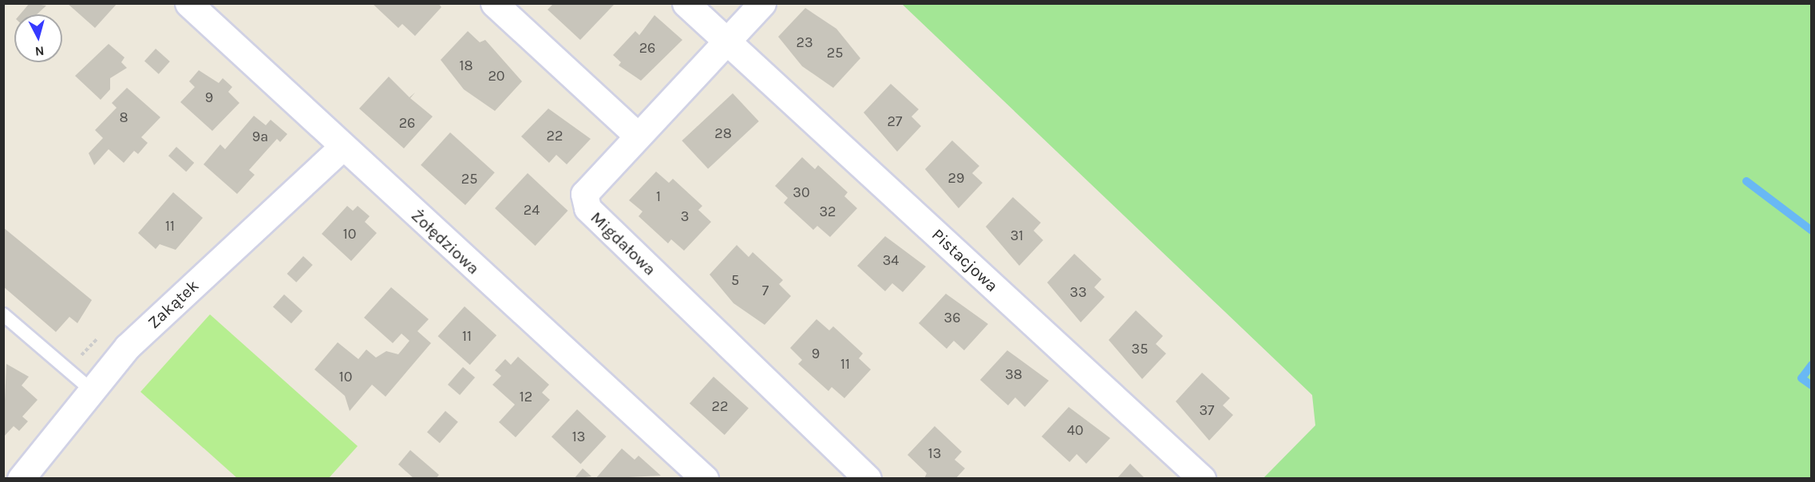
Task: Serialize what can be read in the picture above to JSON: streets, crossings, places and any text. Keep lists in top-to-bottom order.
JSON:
{
  "streets": {
    "street": [
      "Żołędziowa",
      "Migdałowa",
      "Pistacjowa",
      "Zakątek"
    ]
  },
  "crossings": [
    ["Żołędziowa", "Zakątek"]
  ],
  "house_numbers": [
    "23",
    "26",
    "25",
    "18",
    "20",
    "9",
    "8",
    "27",
    "26",
    "28",
    "22",
    "9a",
    "29",
    "25",
    "30",
    "1",
    "24",
    "32",
    "3",
    "11",
    "10",
    "31",
    "34",
    "5",
    "7",
    "33",
    "36",
    "11",
    "35",
    "9",
    "11",
    "38",
    "10",
    "12",
    "22",
    "37",
    "40",
    "13",
    "13"
  ],
  "north": "bottom"
}
